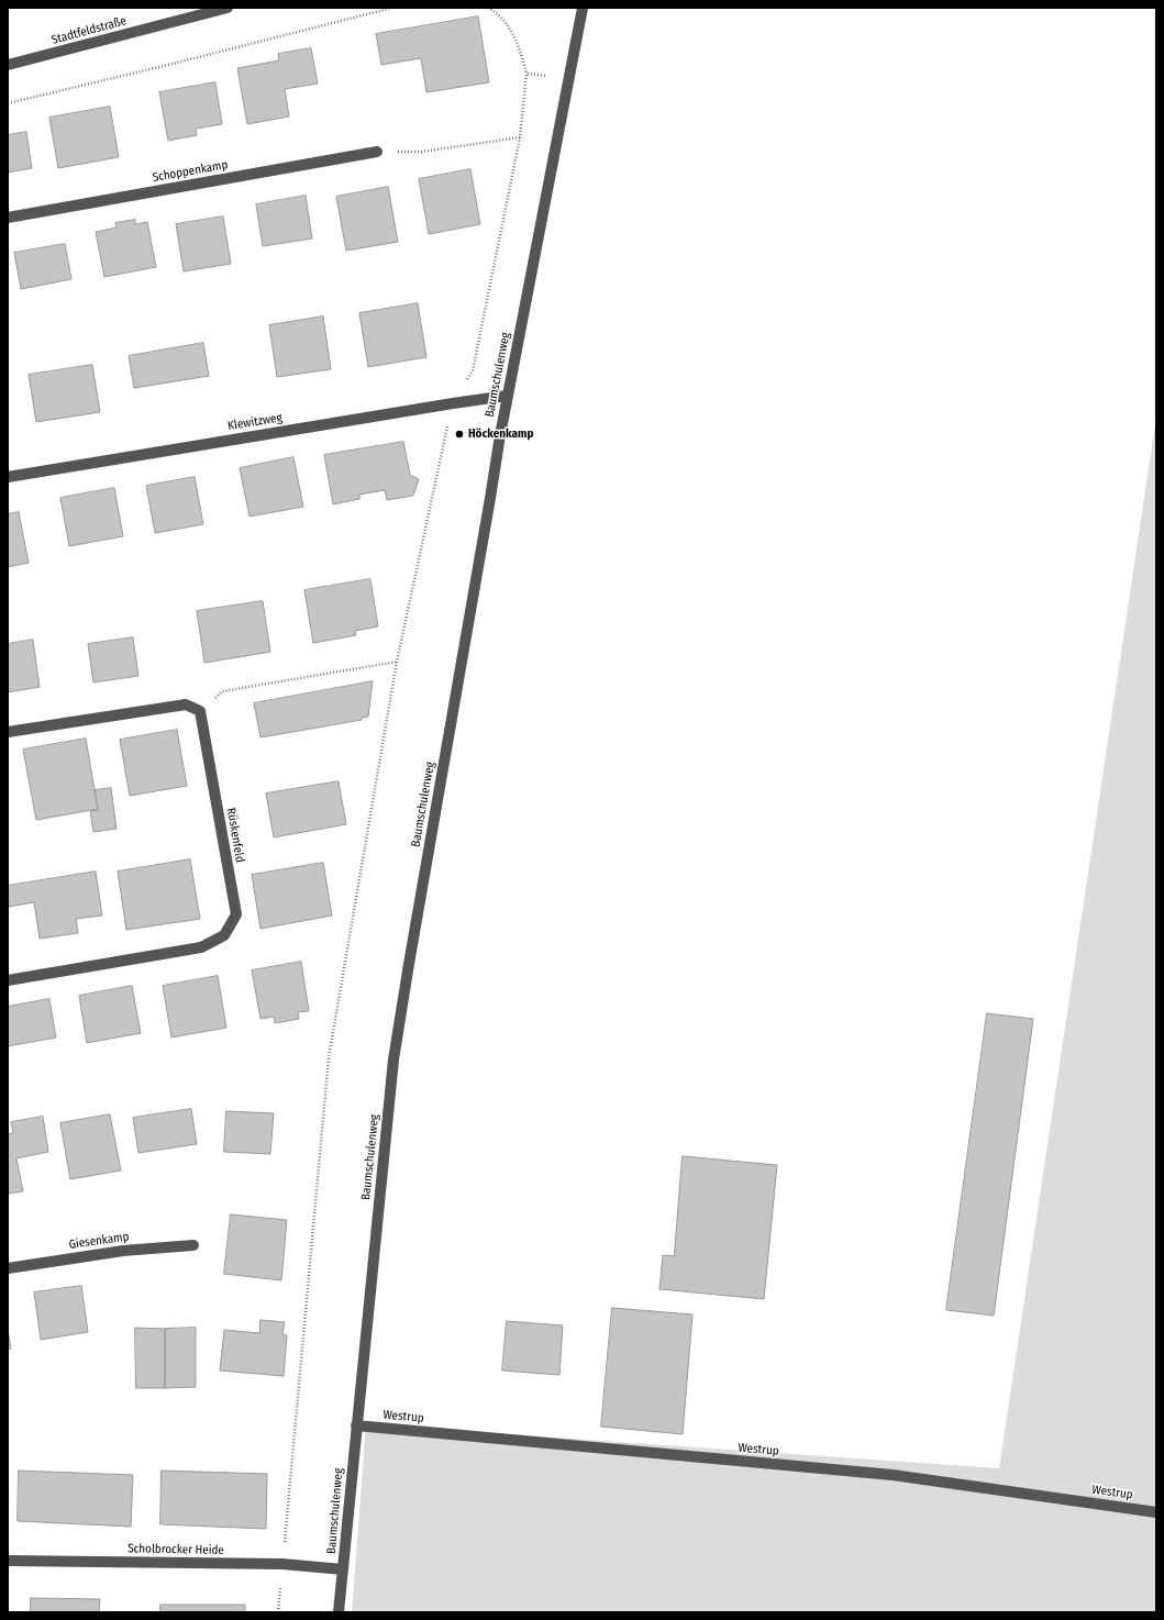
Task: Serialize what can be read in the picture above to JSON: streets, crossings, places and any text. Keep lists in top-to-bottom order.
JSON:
{
  "streets": {
    "street": [
      "Stadtfeldstraße",
      "Schoppenkamp",
      "Baumschulenweg",
      "Klewitzweg",
      "Rüskenfeld",
      "Giesenkamp",
      "Westrup",
      "Scholbrocker Heide"
    ]
  },
  "crossings": [
    ["Baumschulenweg", "Klewitzweg"],
    ["Baumschulenweg", "Westrup"],
    ["Baumschulenweg", "Scholbrocker Heide"]
  ],
  "places": ["Höckenkamp"]
}
